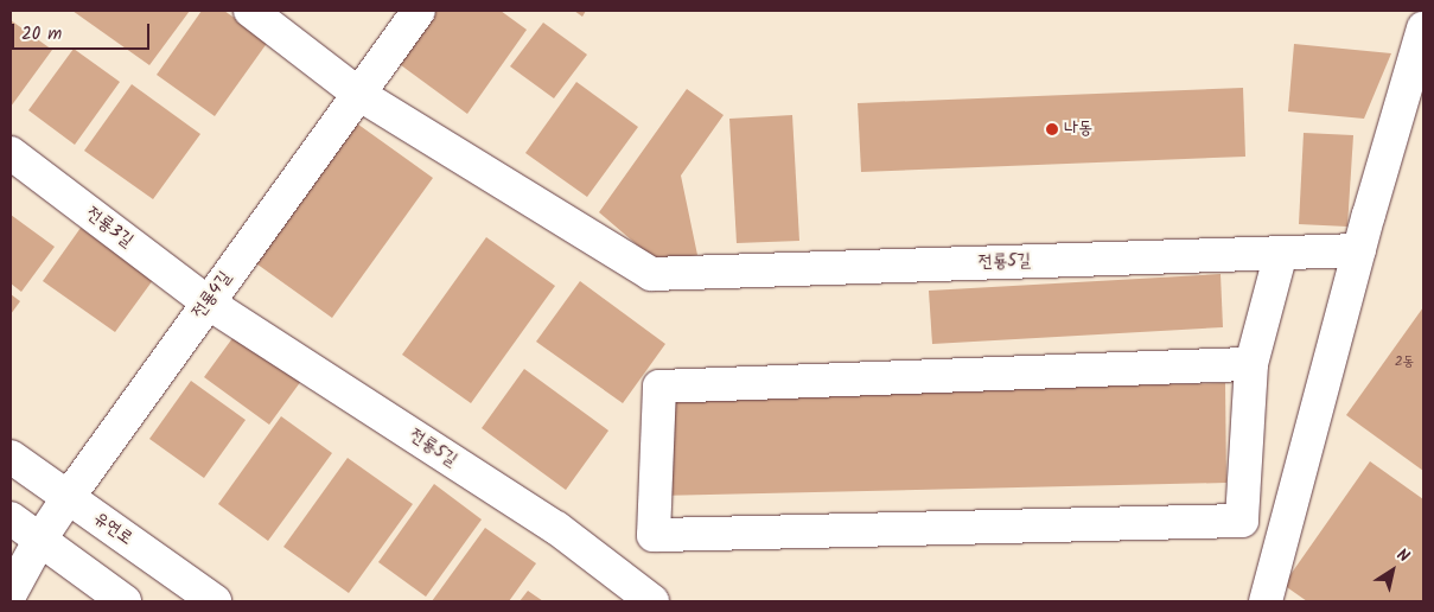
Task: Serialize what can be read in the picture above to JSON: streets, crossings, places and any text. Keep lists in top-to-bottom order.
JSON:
{
  "streets": {
    "street": [
      "전룡3길",
      "전룡5길",
      "전룡4길",
      "유연로"
    ]
  },
  "crossings": [
    ["전룡3길", "전룡5길"],
    ["전룡3길", "전룡4길"],
    ["전룡5길", "전룡4길"],
    ["전룡4길", "유연로"]
  ],
  "places": ["나동"],
  "house_numbers": ["2동"],
  "scale_bar": "20 m",
  "north": "top right"
}
